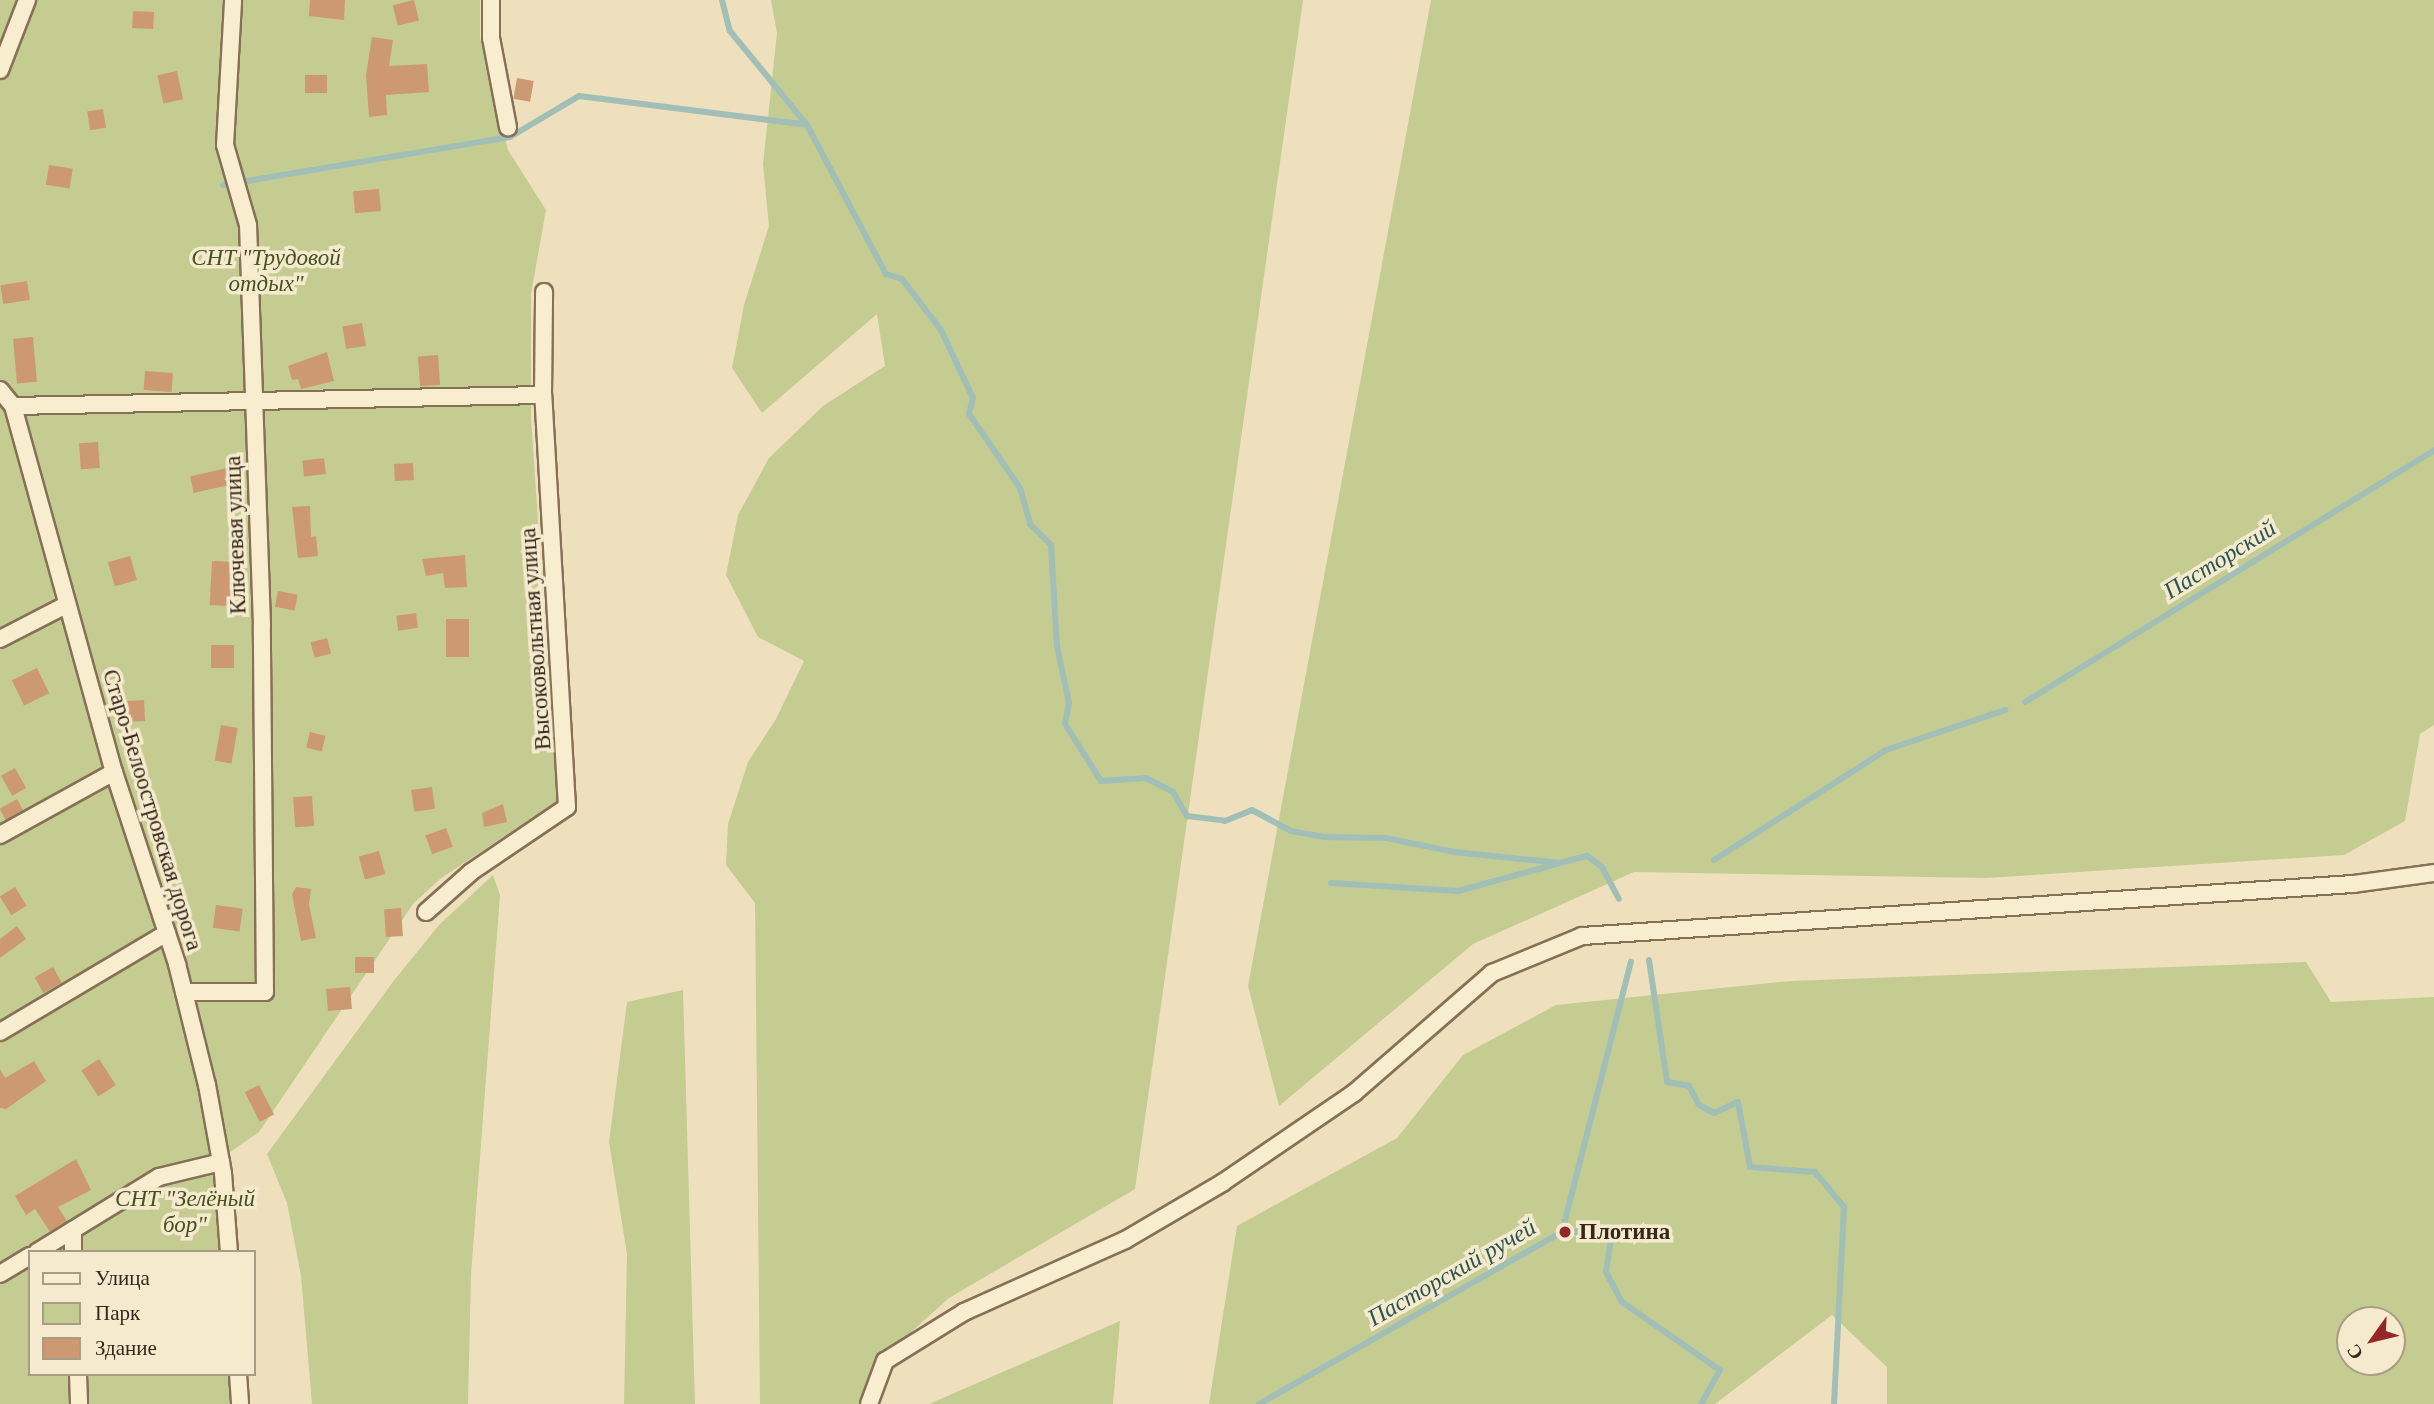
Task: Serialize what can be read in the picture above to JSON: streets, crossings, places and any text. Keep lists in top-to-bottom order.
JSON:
{
  "streets": {
    "street": ["Ключевая улица", "Высоковольтная улица", "Старо-Белоостровская дорога"]
  },
  "crossings": [
    ["Ключевая улица", "Старо-Белоостровская дорога"]
  ],
  "water": ["Пасторский", "Пасторский ручей"],
  "parks": ["СНТ \"Трудовой отдых\"", "СНТ \"Зелёный бор\""],
  "places": ["Плотина"],
  "legend": ["Улица", "Парк", "Здание"],
  "north": "bottom left"
}
